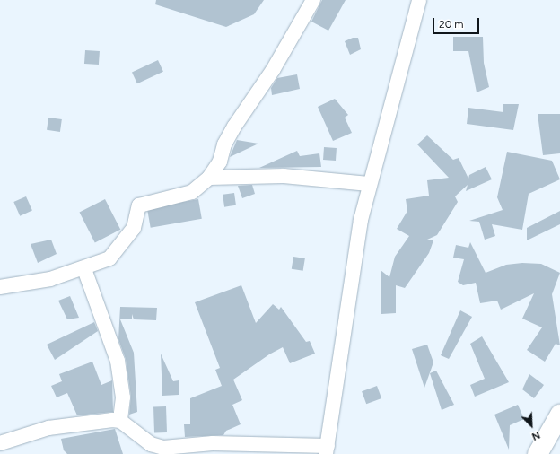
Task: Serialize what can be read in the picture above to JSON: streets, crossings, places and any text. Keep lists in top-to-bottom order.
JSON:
{
  "scale_bar": "20 m",
  "north": "bottom right"
}
